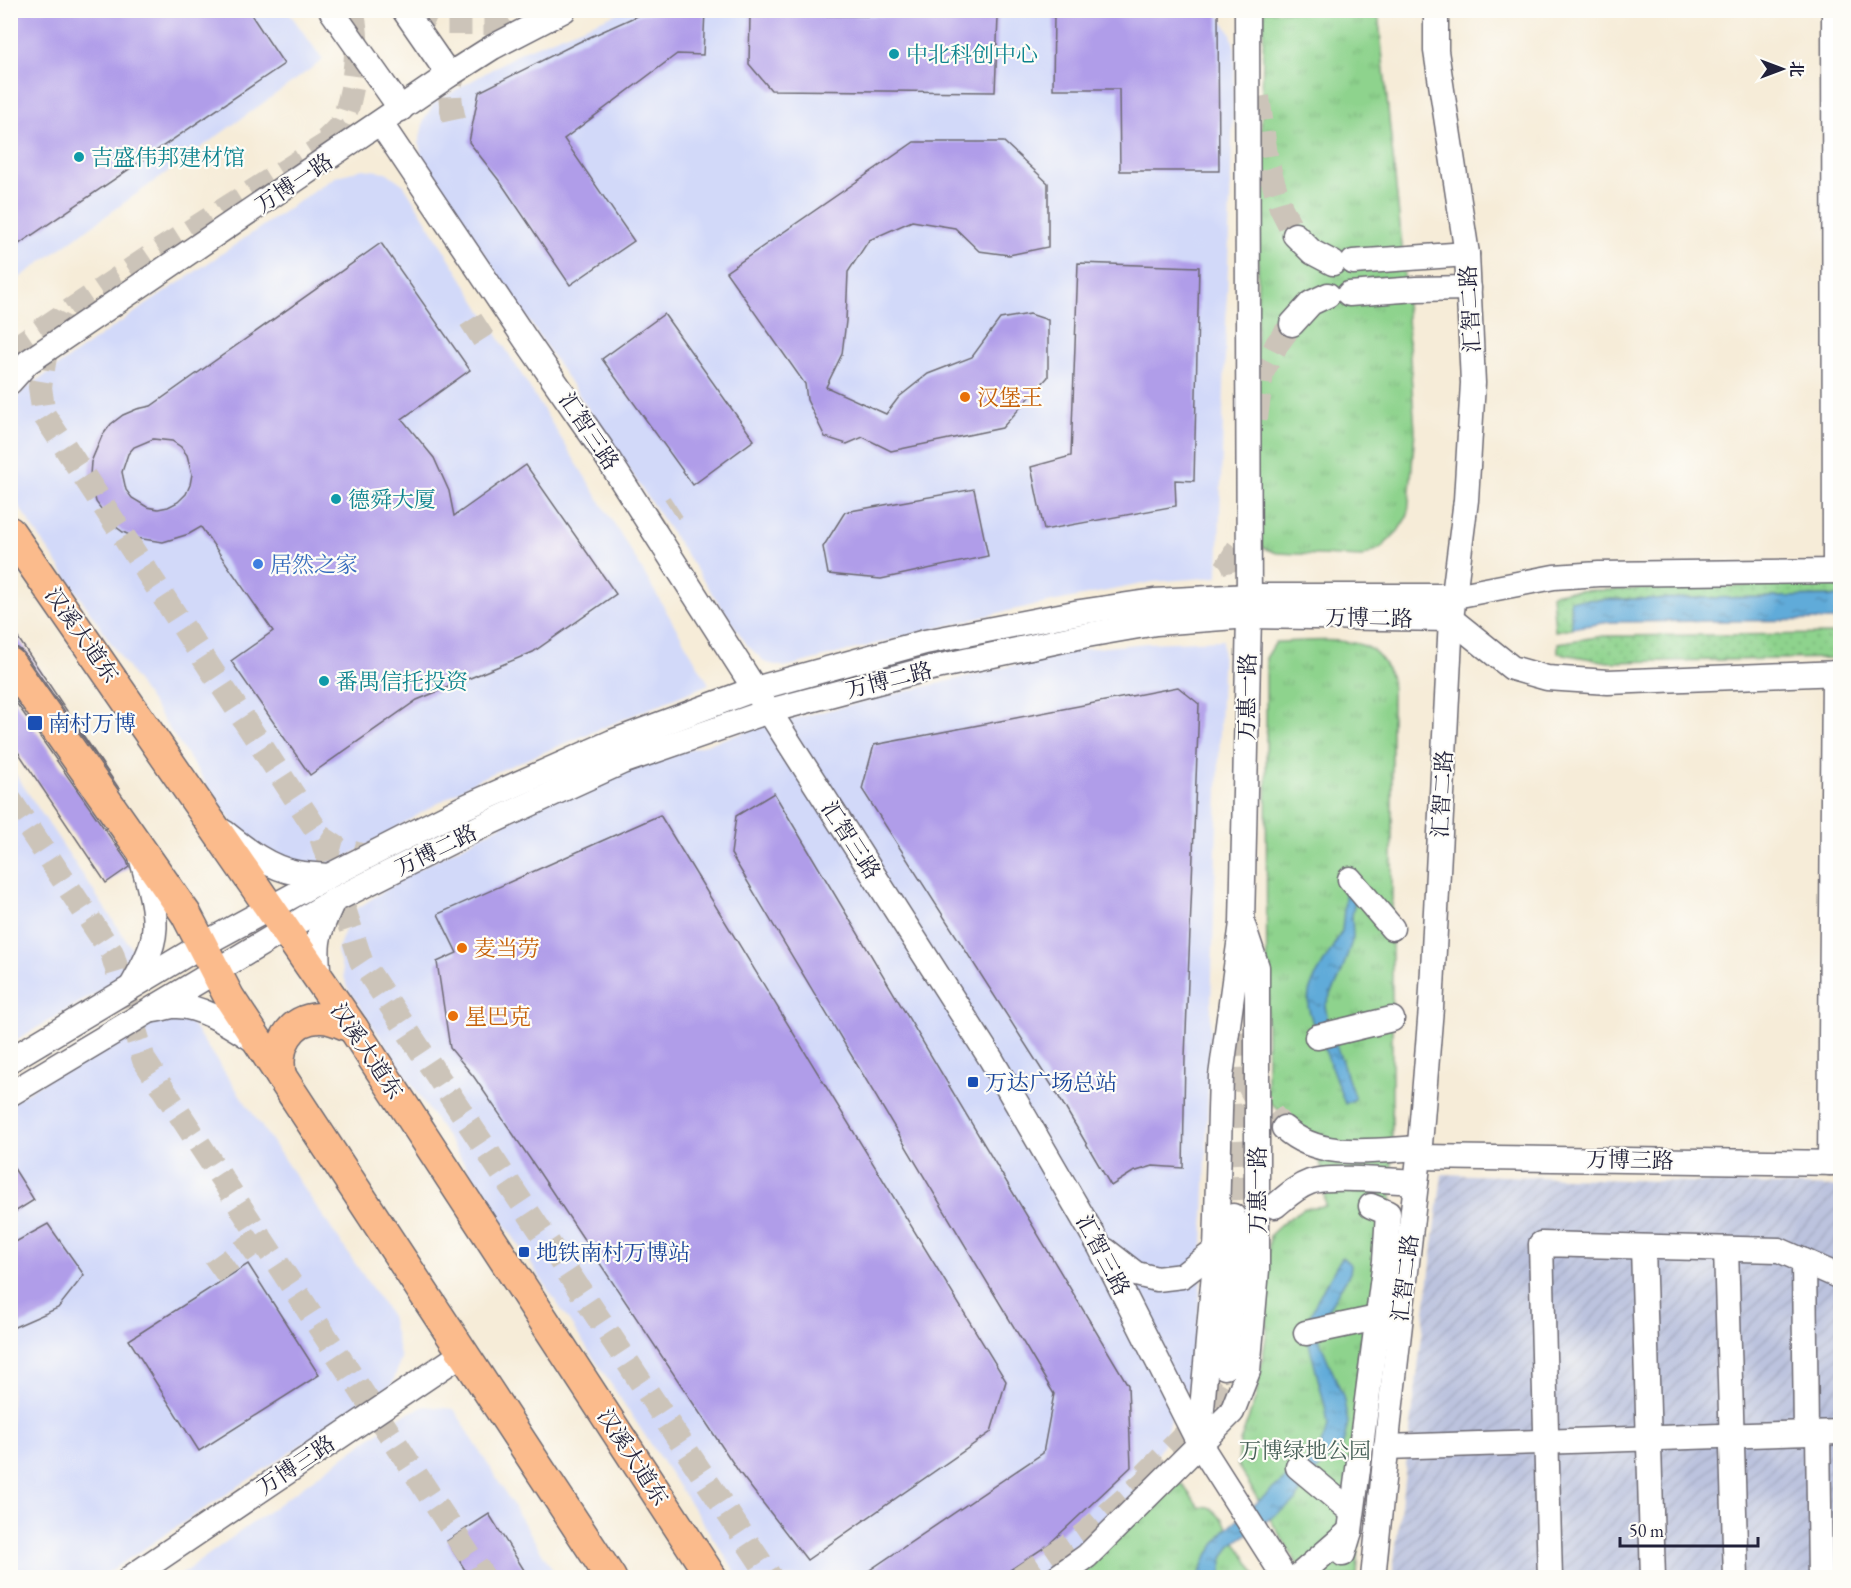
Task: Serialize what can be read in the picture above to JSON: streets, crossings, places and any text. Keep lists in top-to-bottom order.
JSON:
{
  "streets": {
    "main road": ["汉溪大道东"],
    "street": [
      "万博一路",
      "汇智二路",
      "汇智三路",
      "万博二路",
      "万惠一路",
      "万博三路"
    ]
  },
  "crossings": [
    ["万博一路", "汇智三路"],
    ["汇智二路", "万博二路"],
    ["汇智二路", "万博三路"],
    ["汇智三路", "万博二路"],
    ["汇智三路", "万惠一路"],
    ["万博二路", "汉溪大道东"],
    ["万博二路", "万惠一路"]
  ],
  "parks": ["万博绿地公园"],
  "places": {
    "other": [
      "中北科创中心",
      "吉盛伟邦建材馆",
      "汉堡王",
      "德舜大厦",
      "居然之家",
      "番禺信托投资",
      "麦当劳",
      "星巴克"
    ],
    "transit": ["南村万博", "万达广场总站", "地铁南村万博站"]
  },
  "scale_bar": "50 m",
  "north": "right"
}
